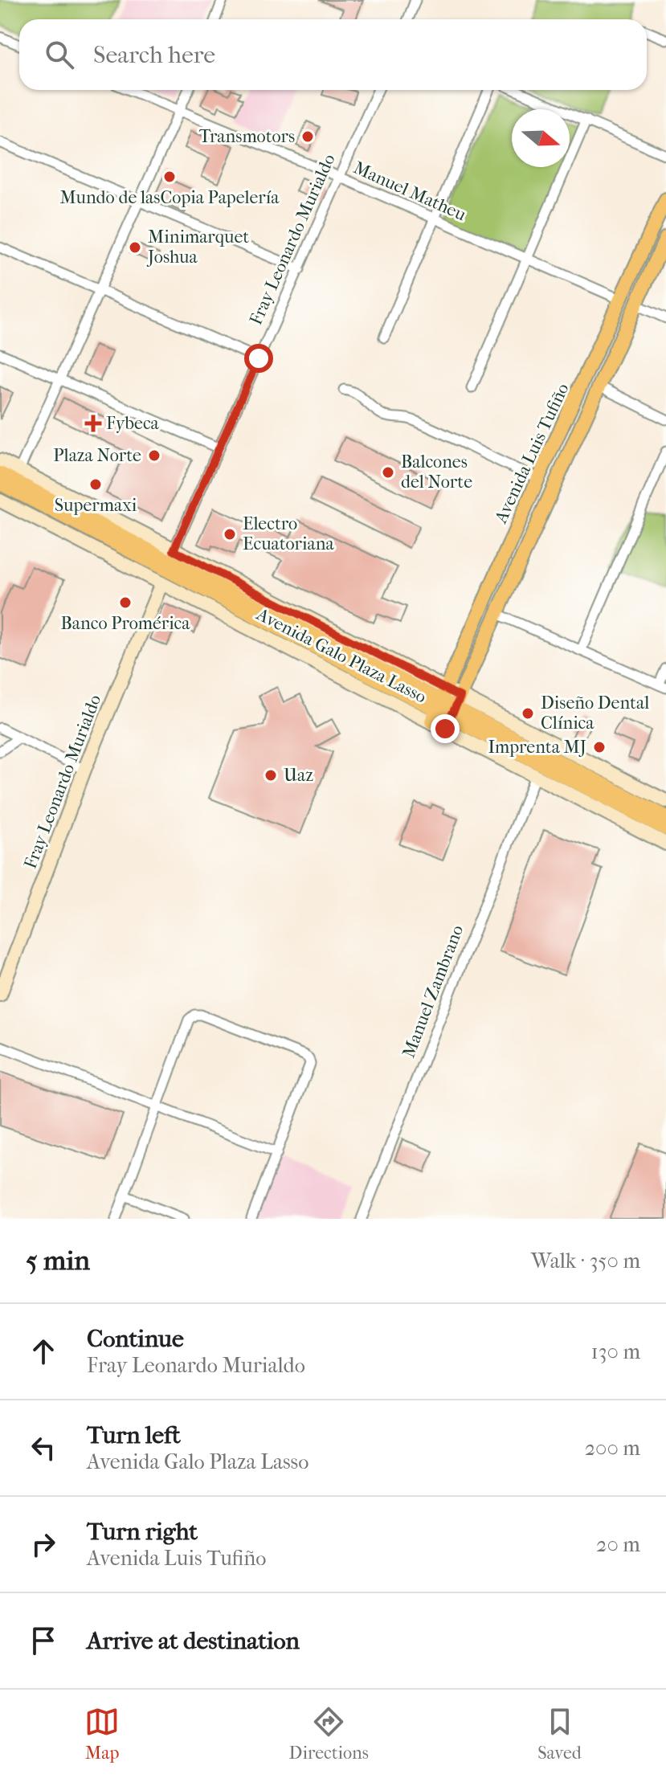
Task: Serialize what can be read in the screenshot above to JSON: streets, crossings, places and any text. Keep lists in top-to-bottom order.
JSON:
{
  "streets": {
    "main road": ["Fray Leonardo Murialdo", "Avenida Luis Tufiño", "Avenida Galo Plaza Lasso"],
    "street": ["Manuel Matheu", "Manuel Zambrano"]
  },
  "crossings": [
    ["Manuel Matheu", "Fray Leonardo Murialdo"],
    ["Manuel Matheu", "Avenida Luis Tufiño"],
    ["Fray Leonardo Murialdo", "Avenida Galo Plaza Lasso"],
    ["Avenida Luis Tufiño", "Avenida Galo Plaza Lasso"],
    ["Avenida Galo Plaza Lasso", "Manuel Zambrano"]
  ],
  "places": {
    "other": [
      "Transmotors",
      "Mundo de lasCopia Papelería",
      "Minimarquet Joshua",
      "Plaza Norte",
      "Balcones del Norte",
      "Supermaxi",
      "Electro Ecuatoriana",
      "Banco Promérica",
      "Diseño Dental Clínica",
      "Imprenta MJ",
      "Uaz"
    ],
    "health": ["Fybeca"]
  },
  "north": "right",
  "page": {
    "search": "Search here",
    "heading": ["5 min", "Walk · 350 m"],
    "list": [
      ["Continue", "Fray Leonardo Murialdo", "130 m"],
      ["Turn left", "Avenida Galo Plaza Lasso", "200 m"],
      ["Turn right", "Avenida Luis Tufiño", "20 m"],
      "Arrive at destination"
    ],
    "nav": ["Map", "Directions", "Saved"]
  }
}
